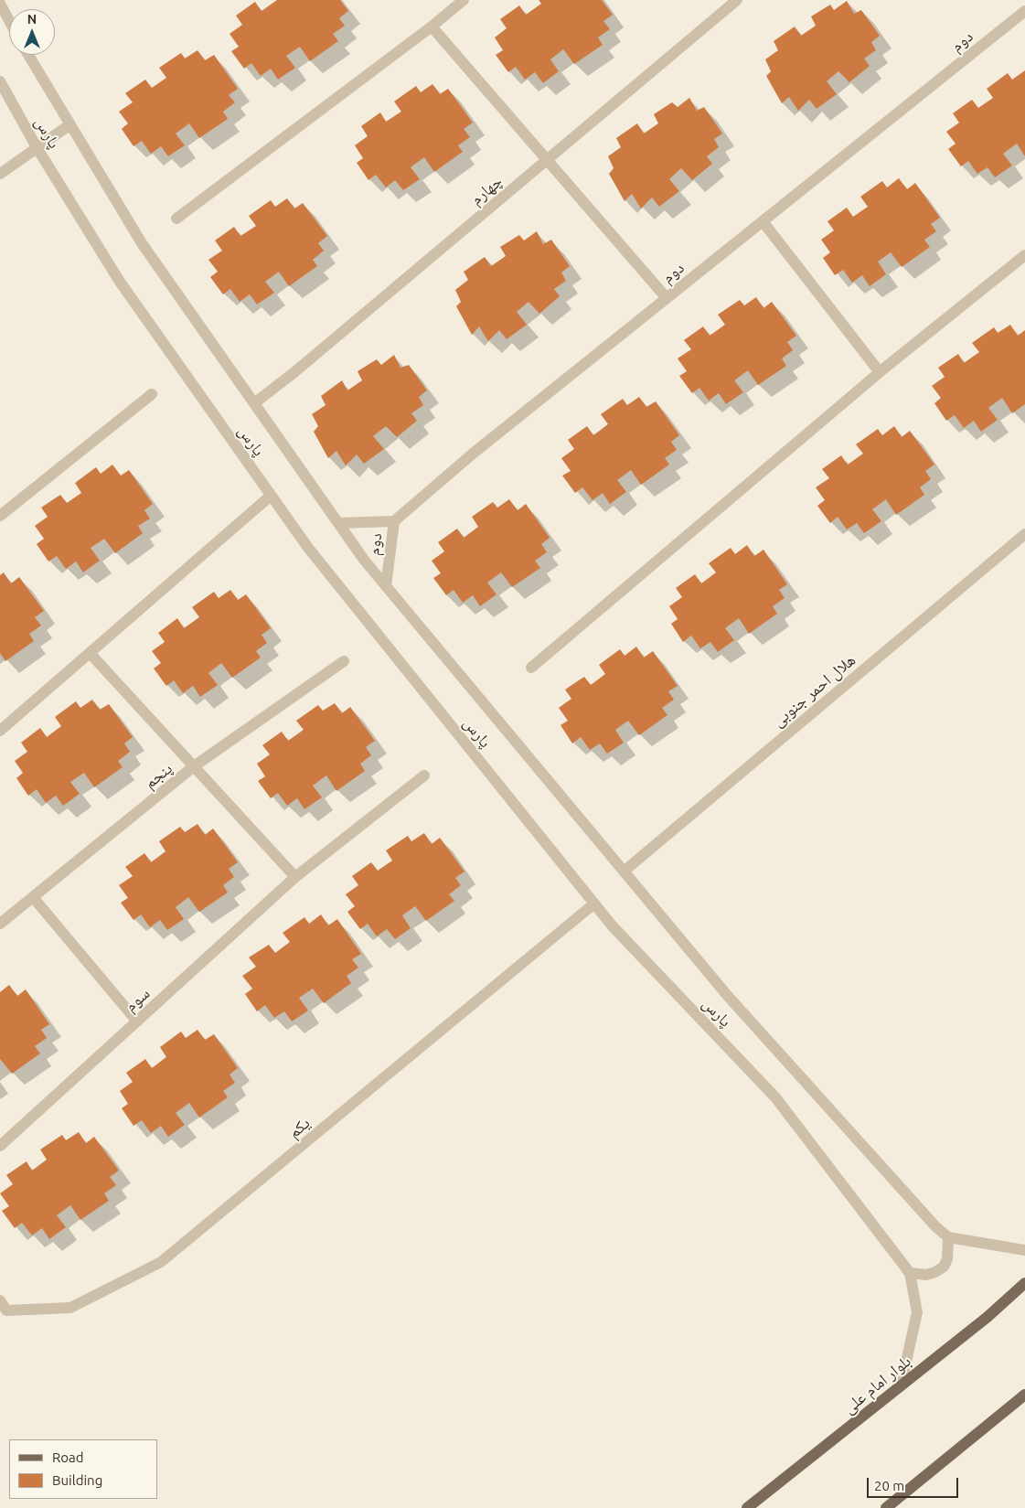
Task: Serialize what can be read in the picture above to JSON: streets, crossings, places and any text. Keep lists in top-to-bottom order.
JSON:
{
  "streets": {
    "main road": ["بلوار امام علی"],
    "street": [
      "دوم",
      "پارس",
      "چهارم",
      "هلال احمر جنوبی",
      "پنجم",
      "سوم",
      "یکم"
    ]
  },
  "crossings": [
    ["دوم", "پارس"],
    ["پارس", "چهارم"],
    ["پارس", "هلال احمر جنوبی"],
    ["پارس", "یکم"],
    ["پارس", "بلوار امام علی"]
  ],
  "legend": ["Road", "Building"],
  "scale_bar": "20 m",
  "north": "top"
}
